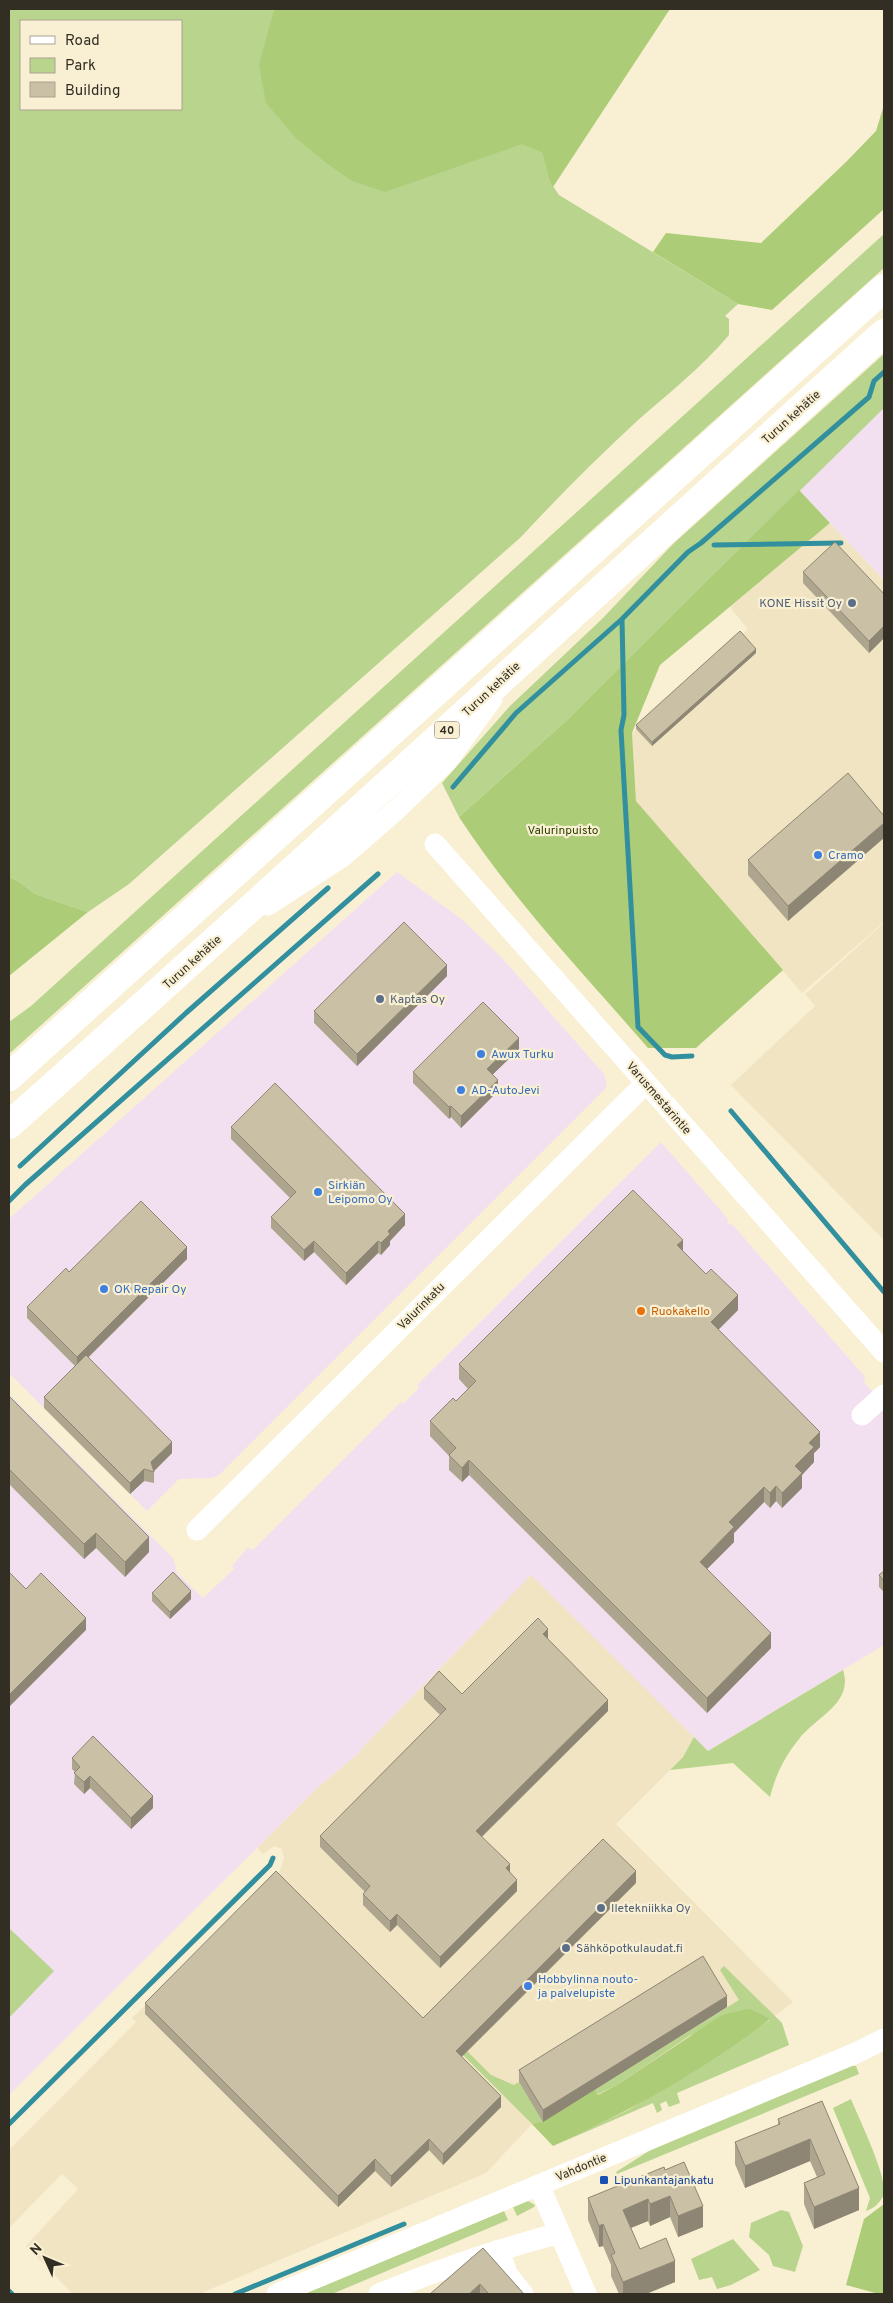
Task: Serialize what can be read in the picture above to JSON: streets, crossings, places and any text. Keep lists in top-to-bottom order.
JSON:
{
  "streets": {
    "highway": ["Turun kehätie", "40"],
    "street": ["Varusmestarintie", "Valurinkatu", "Vahdontie"]
  },
  "crossings": [
    ["Varusmestarintie", "Valurinkatu"]
  ],
  "parks": ["Valurinpuisto"],
  "places": {
    "other": [
      "KONE Hissit Oy",
      "Cramo",
      "Kaptas Oy",
      "Awux Turku",
      "AD-AutoJevi",
      "Sirkiän Leipomo Oy",
      "OK Repair Oy",
      "Ruokakello",
      "Iletekniikka Oy",
      "Sähköpotkulaudat.fi",
      "Hobbylinna nouto- ja palvelupiste"
    ],
    "transit": ["Lipunkantajankatu"]
  },
  "legend": ["Road", "Park", "Building"],
  "north": "top left"
}
